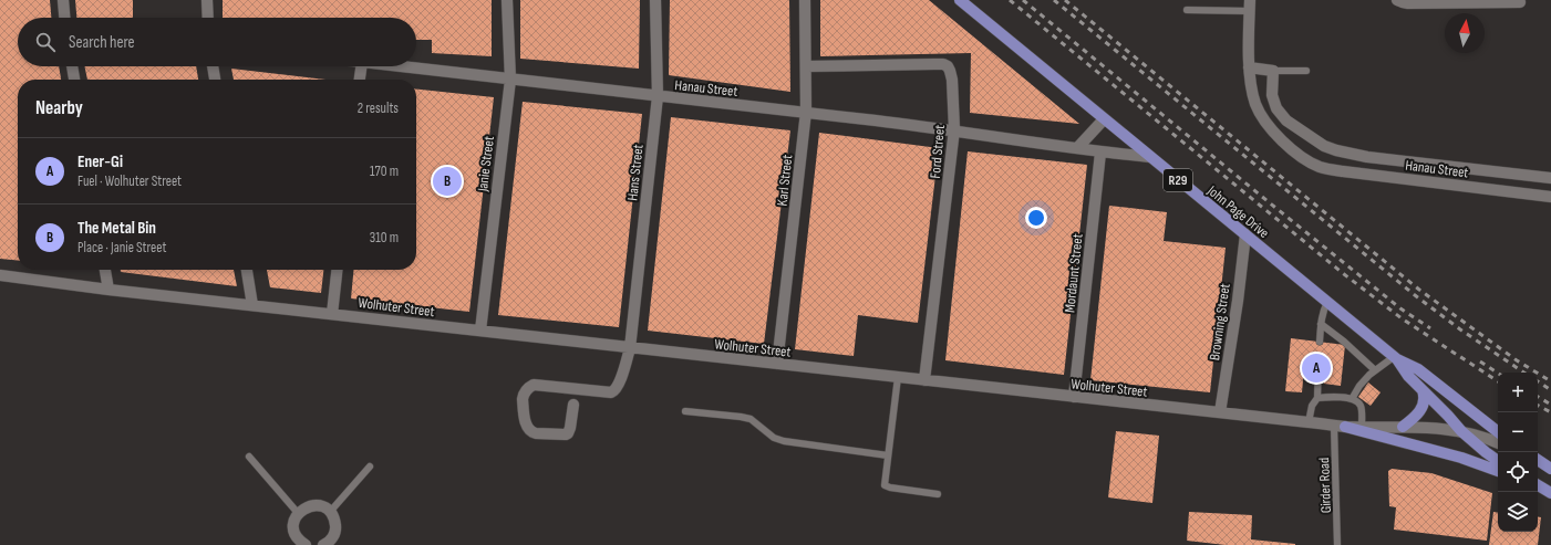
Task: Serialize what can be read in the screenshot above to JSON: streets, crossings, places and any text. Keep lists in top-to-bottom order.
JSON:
{
  "streets": {
    "main road": ["R29", "John Page Drive"],
    "street": [
      "Hanau Street",
      "Ford Street",
      "Janie Street",
      "Hans Street",
      "Karl Street",
      "Mordaunt Street",
      "Wolhuter Street",
      "Browning Street"
    ],
    "lane": ["Girder Road"]
  },
  "crossings": [
    ["Hanau Street", "Ford Street"],
    ["Hanau Street", "Janie Street"],
    ["Hanau Street", "Hans Street"],
    ["Hanau Street", "Karl Street"],
    ["Hanau Street", "John Page Drive"],
    ["Hanau Street", "Mordaunt Street"],
    ["Ford Street", "Karl Street"],
    ["Ford Street", "Wolhuter Street"],
    ["Janie Street", "Wolhuter Street"],
    ["Hans Street", "Wolhuter Street"],
    ["Karl Street", "Wolhuter Street"],
    ["R29", "John Page Drive"],
    ["R29", "Wolhuter Street"],
    ["John Page Drive", "Wolhuter Street"],
    ["John Page Drive", "Browning Street"],
    ["Mordaunt Street", "Wolhuter Street"],
    ["Wolhuter Street", "Browning Street"],
    ["Wolhuter Street", "Girder Road"]
  ],
  "north": "top",
  "page": {
    "search": "Search here",
    "heading": ["Nearby", "2 results"],
    "list": [
      {
        "mark": "A",
        "name": "Ener-Gi",
        "note": "Fuel · Wolhuter Street",
        "value": "170 m"
      },
      {
        "mark": "B",
        "name": "The Metal Bin",
        "note": "Place · Janie Street",
        "value": "310 m"
      }
    ],
    "pins": ["B", "A"],
    "map_buttons": ["+", "−"]
  }
}
